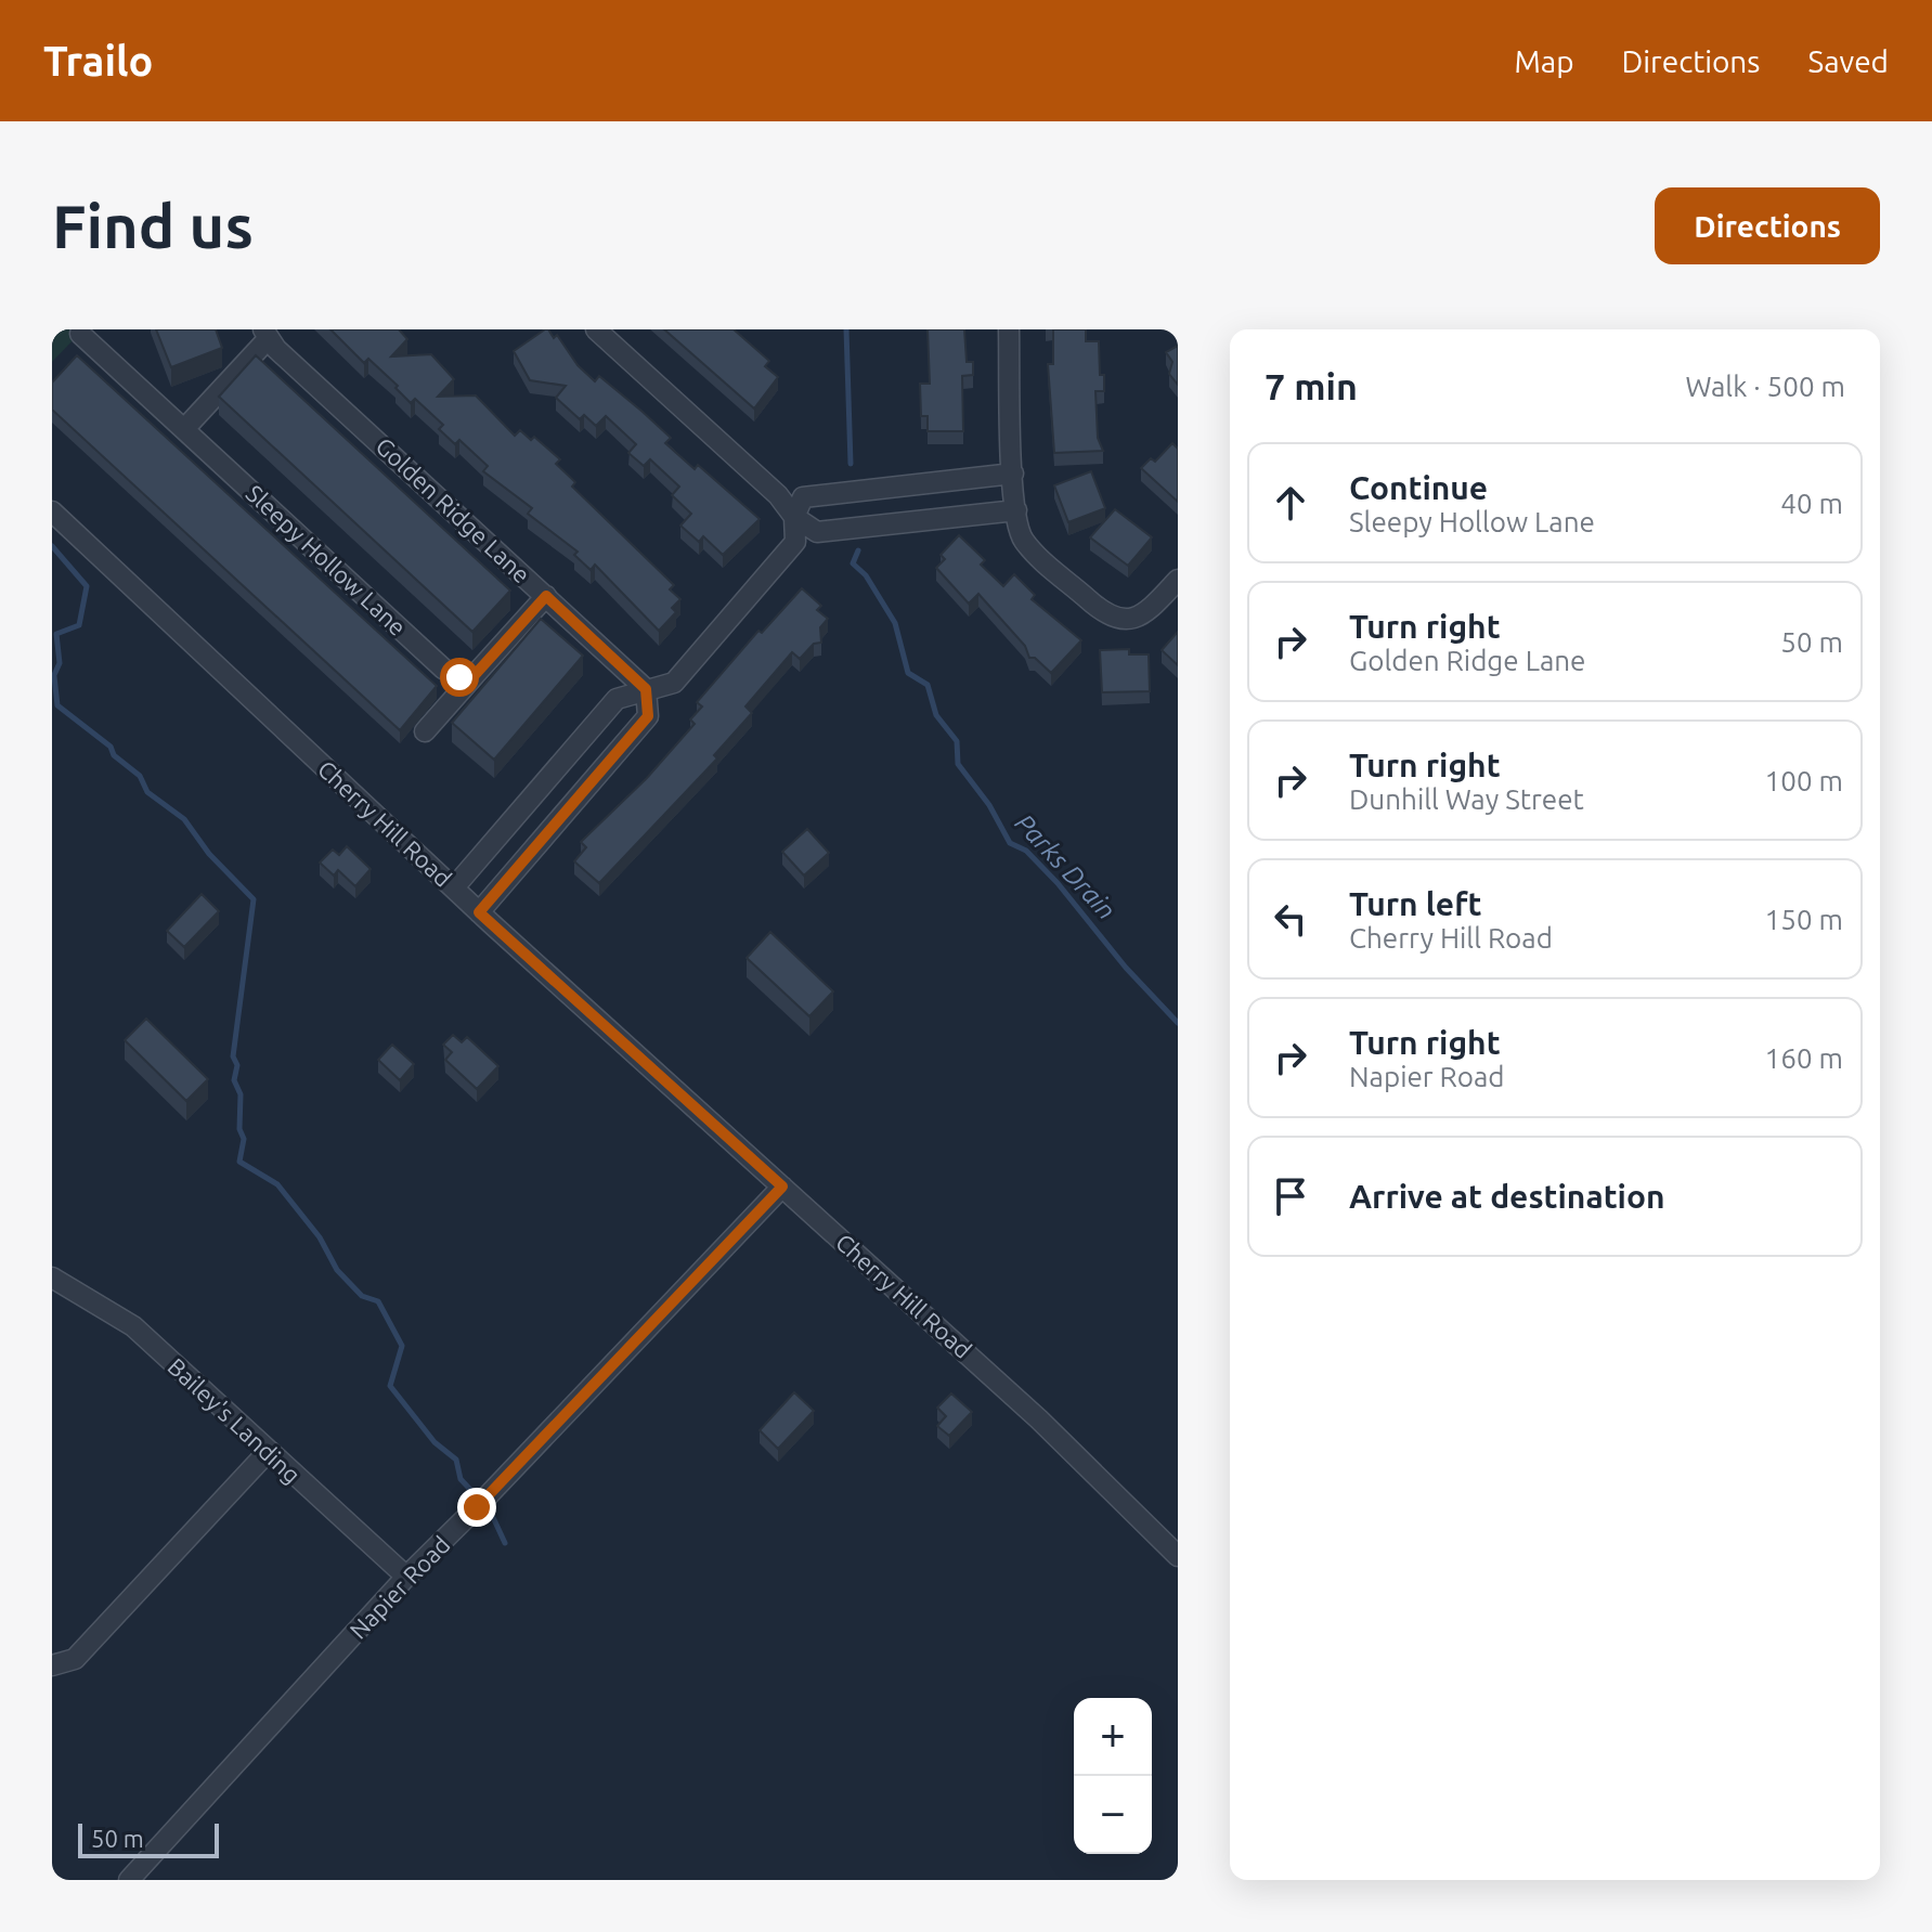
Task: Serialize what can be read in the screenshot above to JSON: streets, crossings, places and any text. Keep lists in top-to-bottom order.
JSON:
{
  "streets": {
    "street": [
      "Golden Ridge Lane",
      "Sleepy Hollow Lane",
      "Cherry Hill Road",
      "Bailey's Landing",
      "Napier Road"
    ]
  },
  "crossings": [
    ["Cherry Hill Road", "Napier Road"],
    ["Bailey's Landing", "Napier Road"]
  ],
  "water": ["Parks Drain"],
  "scale_bar": "50 m",
  "page": {
    "header": "Trailo",
    "nav": ["Map", "Directions", "Saved"],
    "buttons": "Directions",
    "title": "Find us",
    "heading": ["7 min", "Walk · 500 m"],
    "list": [
      ["Continue", "Sleepy Hollow Lane", "40 m"],
      ["Turn right", "Golden Ridge Lane", "50 m"],
      ["Turn right", "Dunhill Way Street", "100 m"],
      ["Turn left", "Cherry Hill Road", "150 m"],
      ["Turn right", "Napier Road", "160 m"],
      "Arrive at destination"
    ],
    "map_buttons": ["+", "−"],
    "scale": "50 m"
  }
}
